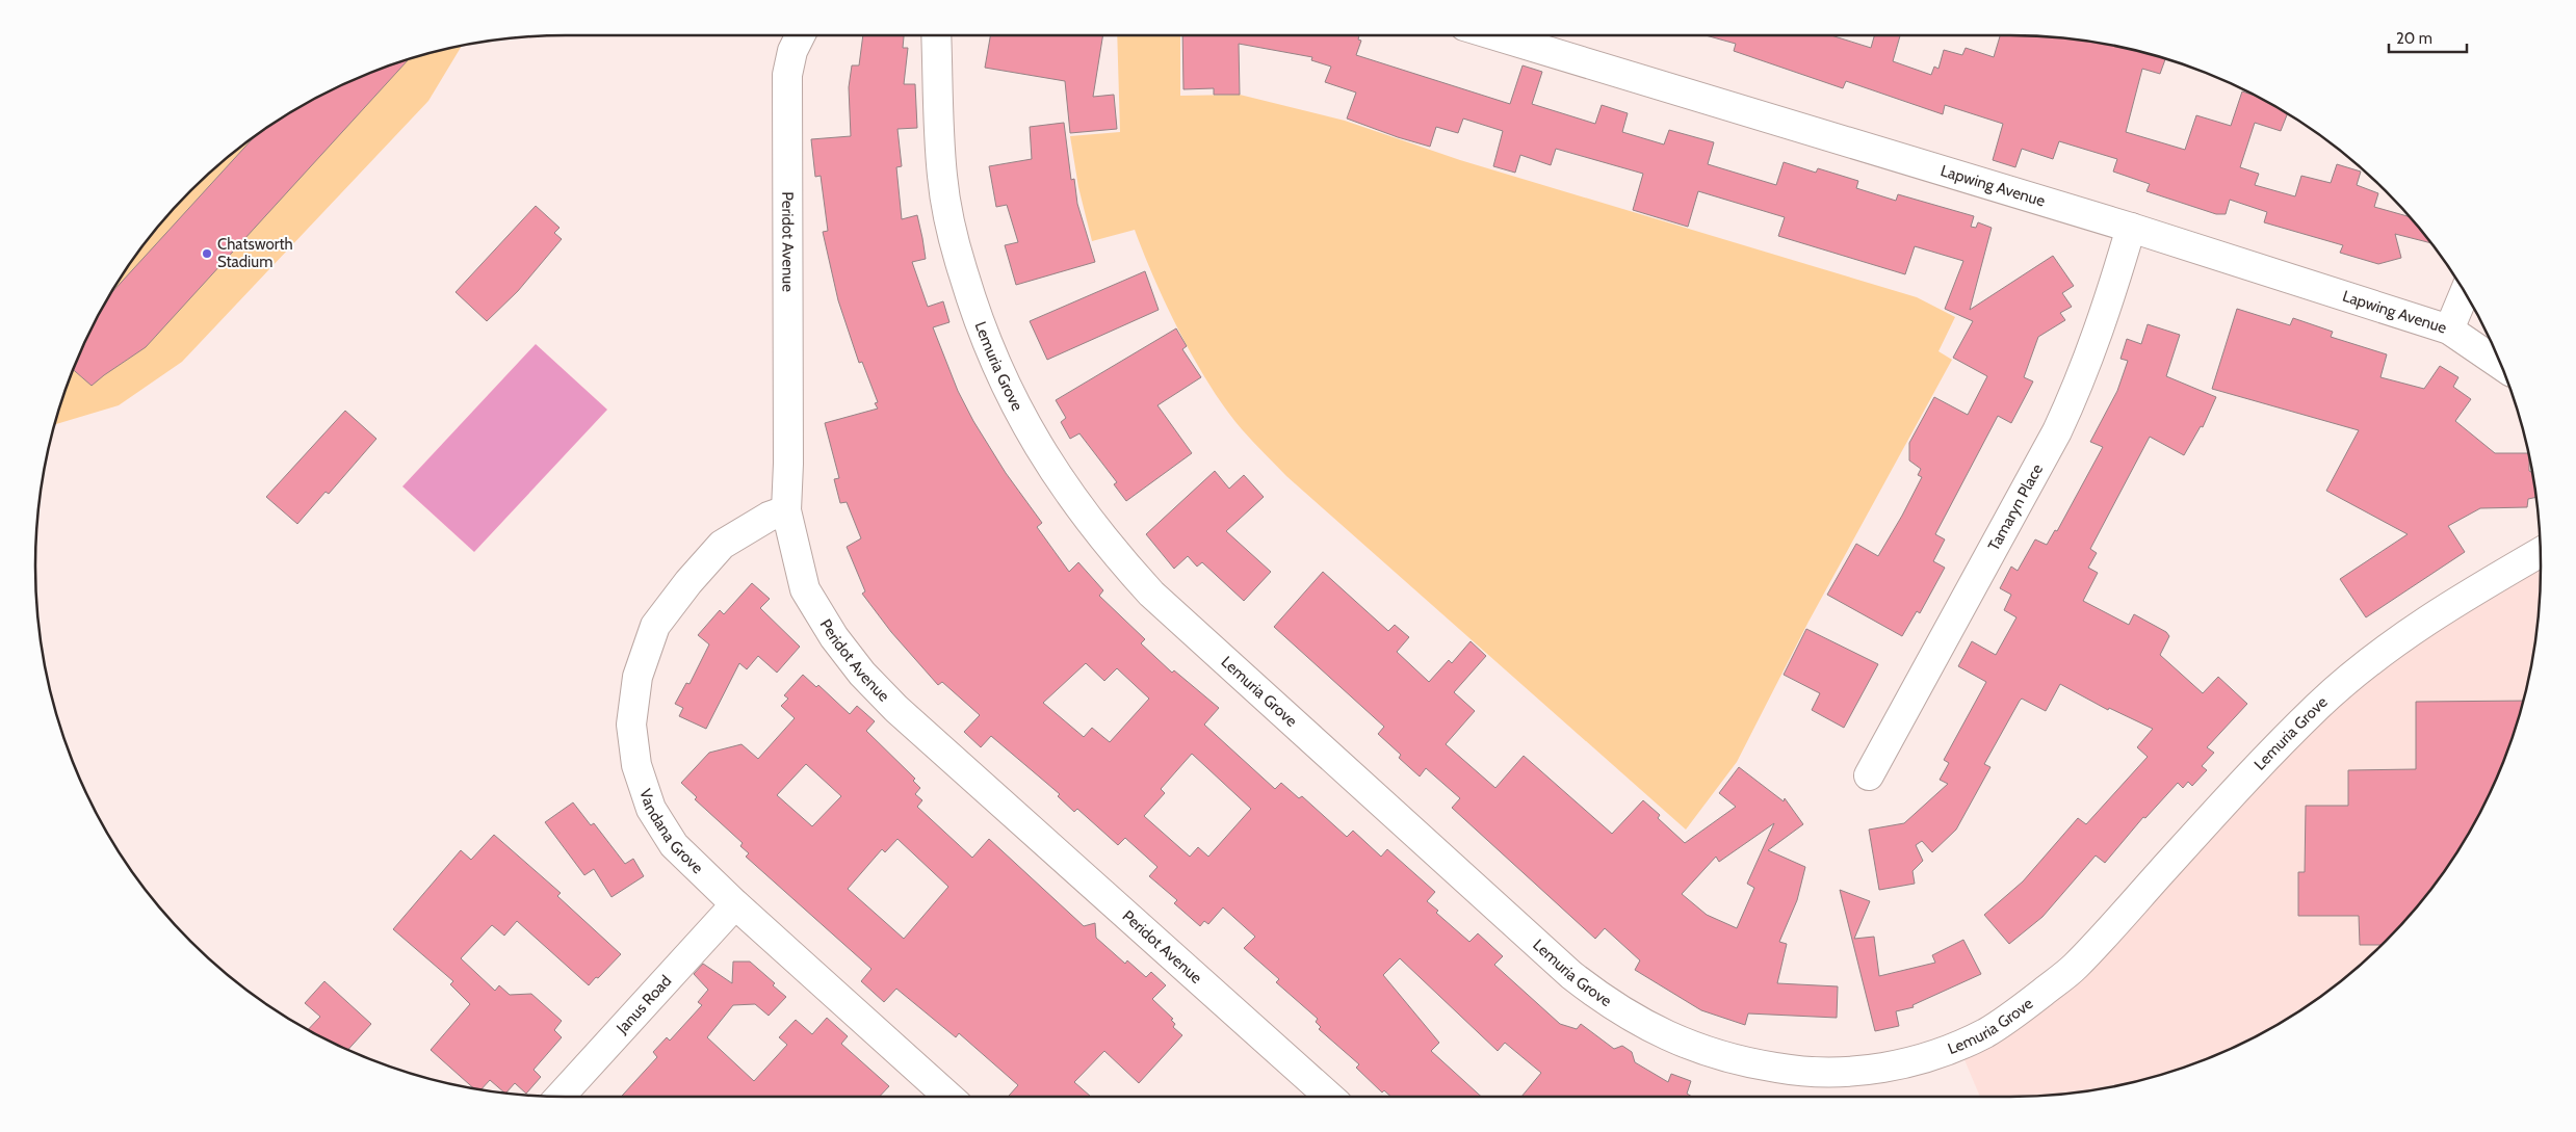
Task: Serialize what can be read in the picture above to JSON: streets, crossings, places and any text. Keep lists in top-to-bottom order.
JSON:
{
  "streets": {
    "street": [
      "Lapwing Avenue",
      "Peridot Avenue",
      "Lemuria Grove",
      "Tamaryn Place",
      "Vandana Grove",
      "Janus Road"
    ]
  },
  "crossings": [
    ["Lapwing Avenue", "Tamaryn Place"],
    ["Peridot Avenue", "Vandana Grove"],
    ["Vandana Grove", "Janus Road"]
  ],
  "places": ["Chatsworth Stadium"],
  "scale_bar": "20 m"
}
